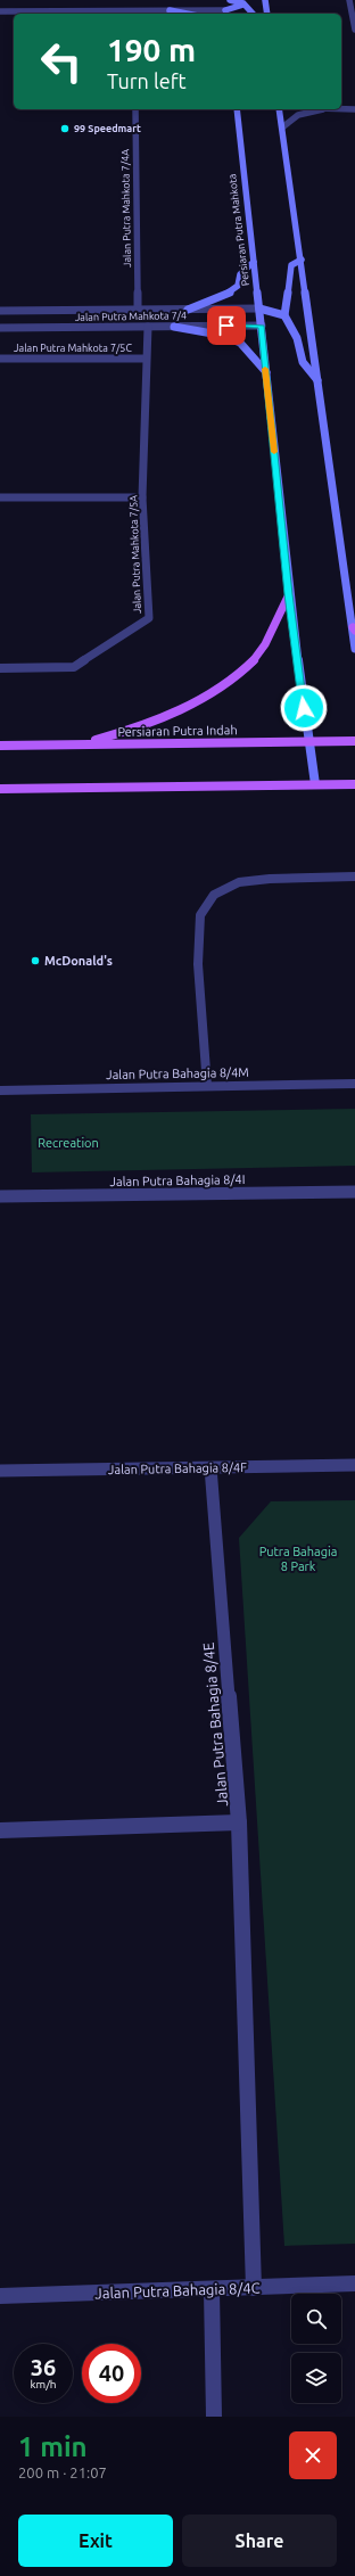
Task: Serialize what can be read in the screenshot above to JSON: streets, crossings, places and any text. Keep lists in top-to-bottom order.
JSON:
{
  "streets": {
    "main road": ["Persiaran Putra Indah"],
    "street": [
      "Jalan Putra Mahkota 7/4A",
      "Persiaran Putra Mahkota",
      "Jalan Putra Mahkota 7/4",
      "Jalan Putra Mahkota 7/5C",
      "Jalan Putra Mahkota 7/5A",
      "Jalan Putra Bahagia 8/4M",
      "Jalan Putra Bahagia 8/4I",
      "Jalan Putra Bahagia 8/4F",
      "Jalan Putra Bahagia 8/4E",
      "Jalan Putra Bahagia 8/4C"
    ]
  },
  "crossings": [
    ["Jalan Putra Mahkota 7/4A", "Jalan Putra Mahkota 7/4"],
    ["Persiaran Putra Mahkota", "Jalan Putra Mahkota 7/4"],
    ["Persiaran Putra Mahkota", "Persiaran Putra Indah"],
    ["Jalan Putra Mahkota 7/4", "Jalan Putra Mahkota 7/5A"],
    ["Jalan Putra Mahkota 7/5C", "Jalan Putra Mahkota 7/5A"],
    ["Jalan Putra Bahagia 8/4F", "Jalan Putra Bahagia 8/4E"]
  ],
  "parks": ["Recreation", "Putra Bahagia 8 Park"],
  "places": ["99 Speedmart", "McDonald's"],
  "page": {
    "turn": ["190 m", "Turn left"],
    "speed": "36 km/h",
    "limit": "40",
    "heading": ["1 min", "200 m · 21:07"],
    "buttons": ["Exit", "Share"]
  }
}
